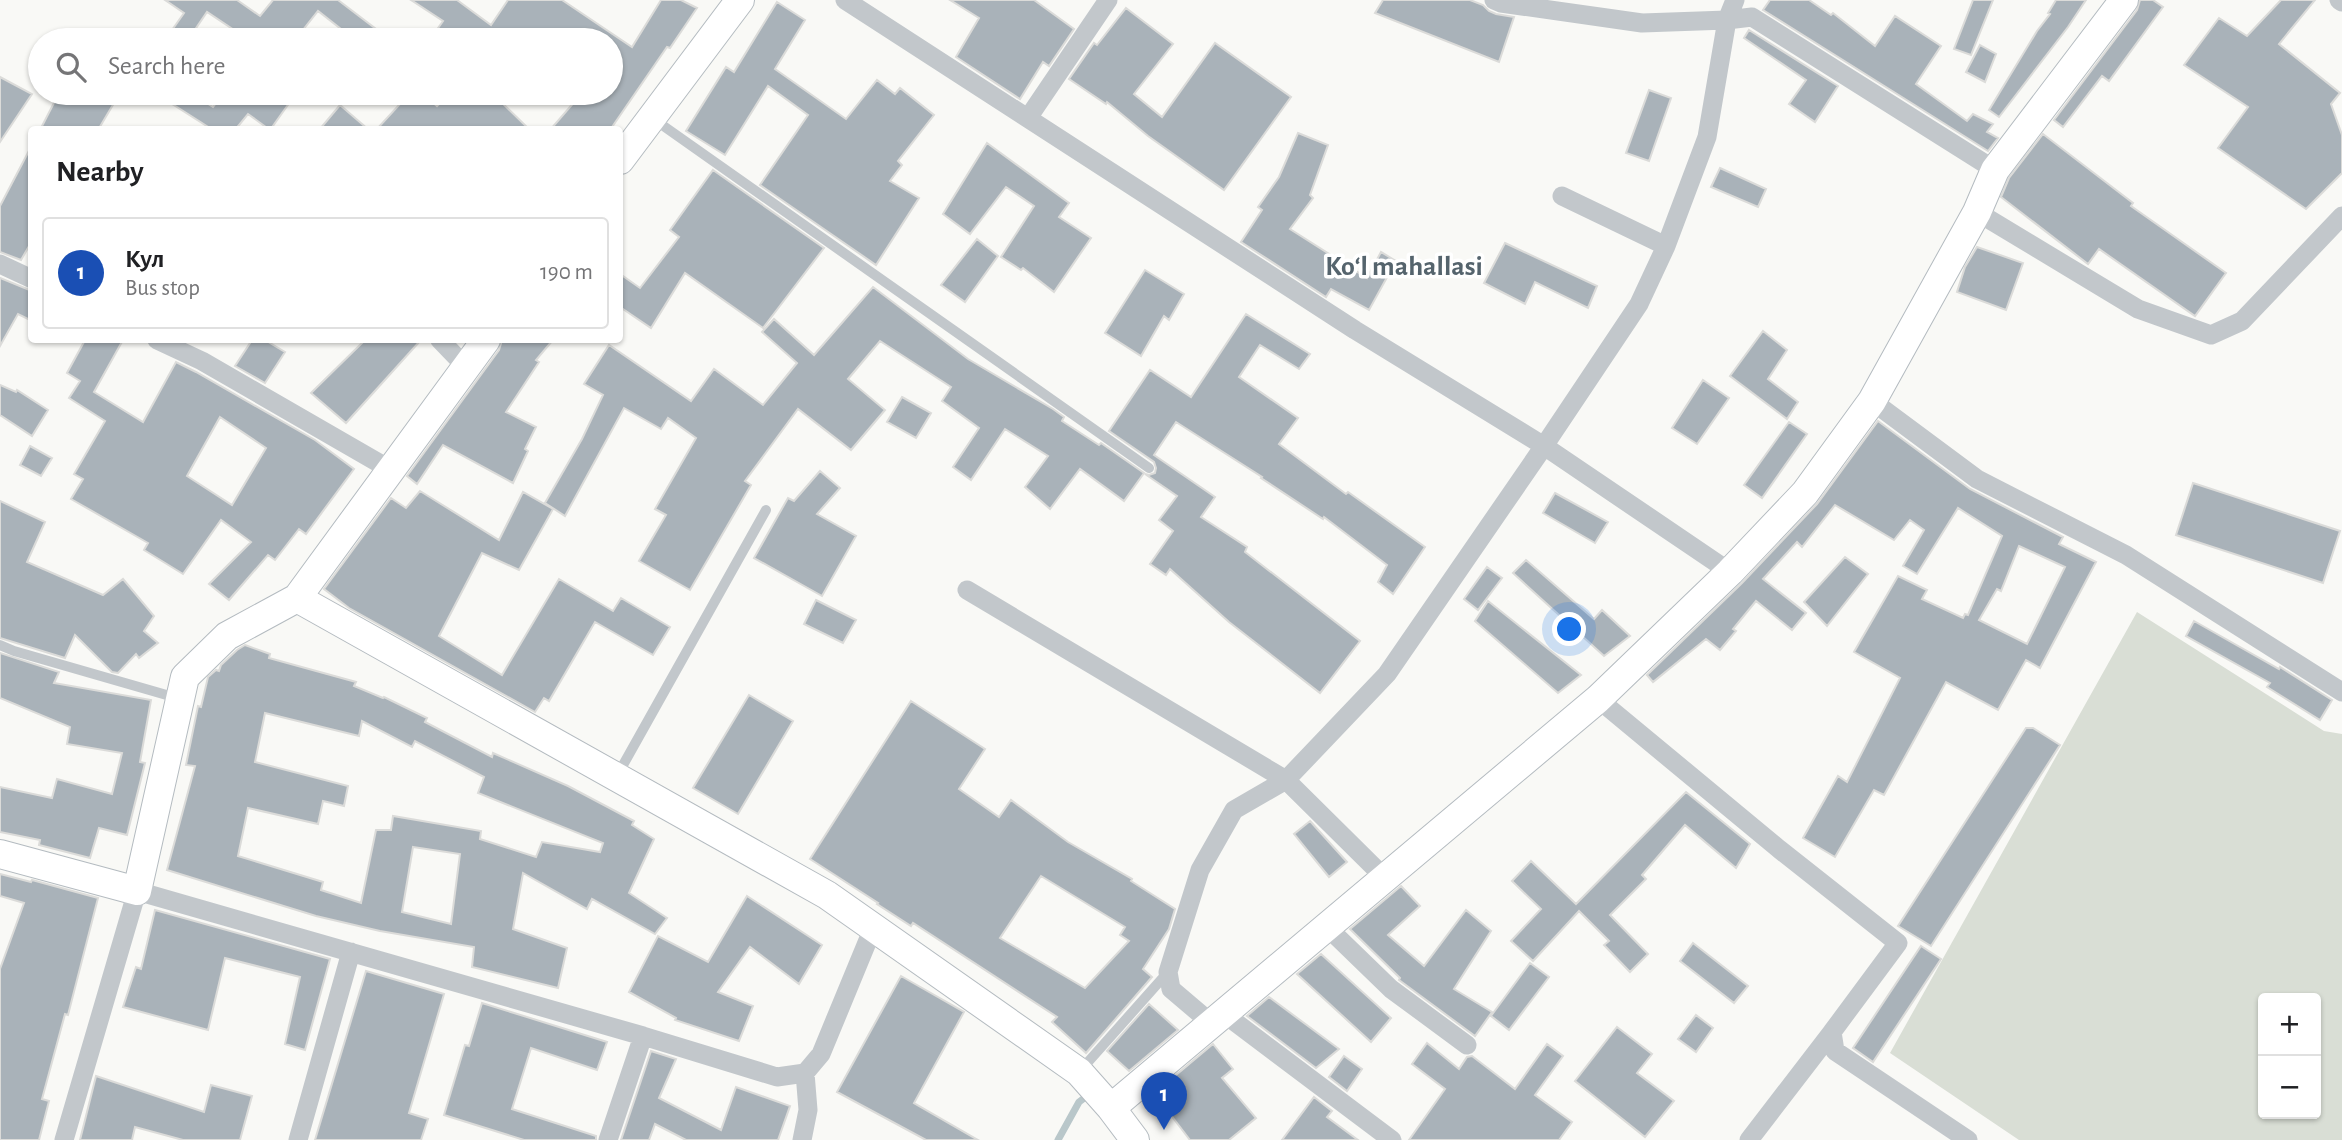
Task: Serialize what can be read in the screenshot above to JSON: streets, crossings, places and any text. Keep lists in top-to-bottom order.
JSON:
{
  "districts": ["Koʻl mahallasi"],
  "page": {
    "search": "Search here",
    "heading": "Nearby",
    "list": [
      {
        "mark": "1",
        "name": "Кул",
        "note": "Bus stop",
        "value": "190 m"
      }
    ],
    "map_buttons": ["+", "−"],
    "pins": "1"
  }
}
